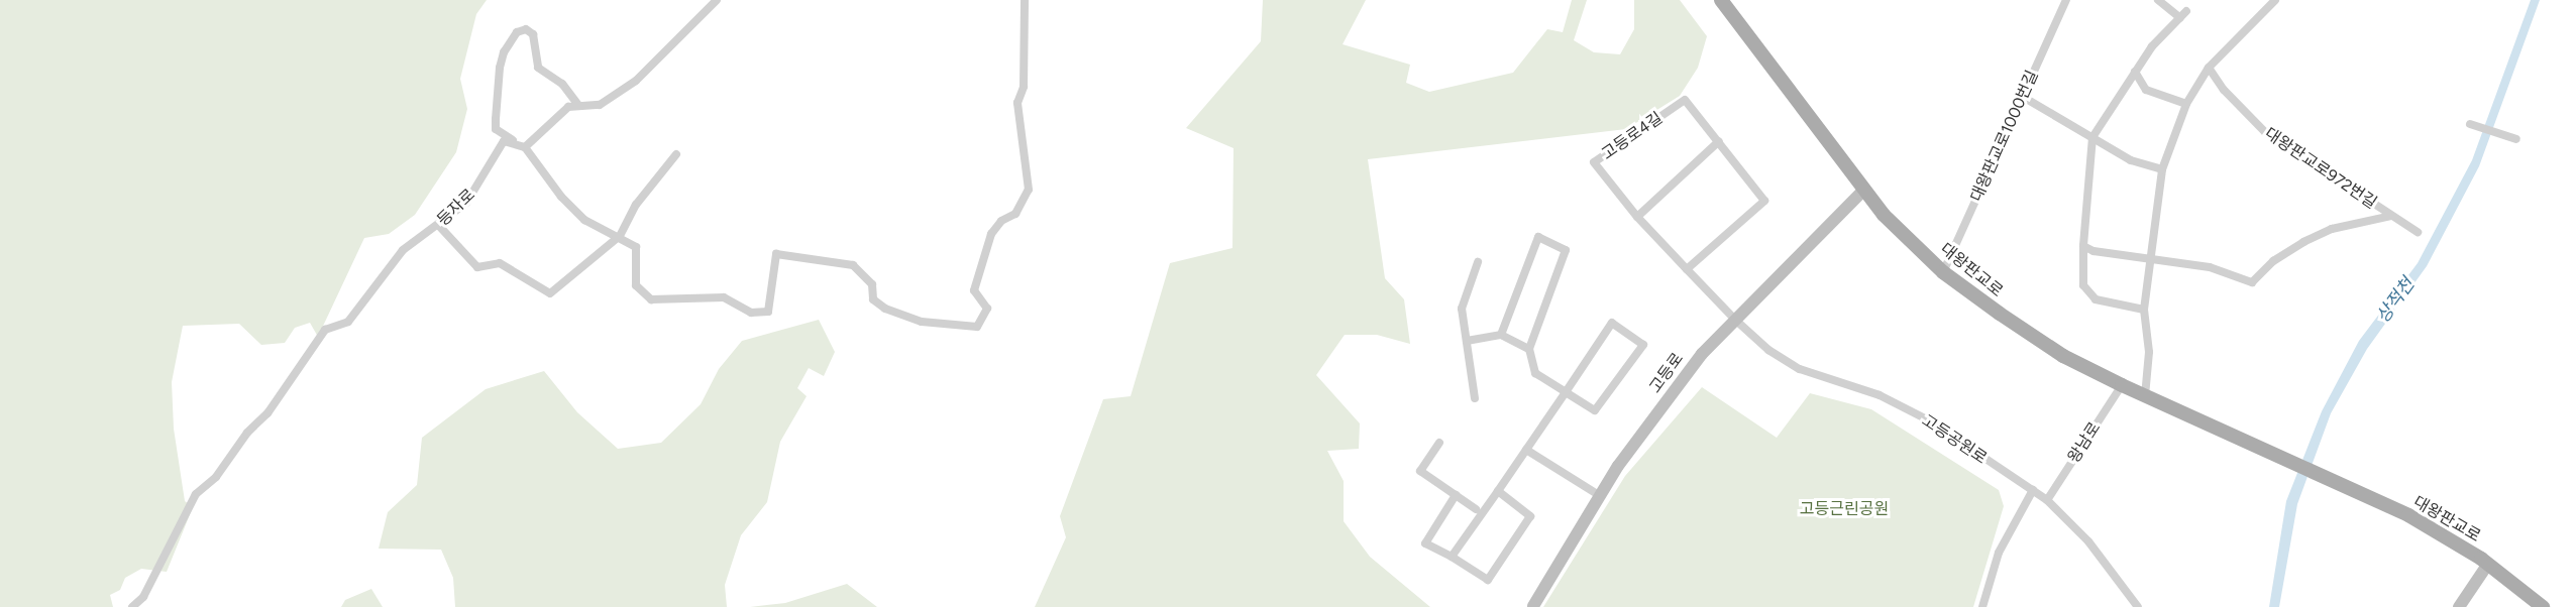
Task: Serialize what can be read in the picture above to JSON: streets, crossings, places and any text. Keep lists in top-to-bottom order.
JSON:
{
  "streets": {
    "main road": ["대왕판교로"],
    "street": [
      "고등로4길",
      "대왕판교로1000번길",
      "대왕판교로972번길",
      "등자로",
      "고등로",
      "고등공원로",
      "왕남로"
    ]
  },
  "crossings": [
    ["고등로4길", "고등로"],
    ["고등로4길", "고등공원로"],
    ["대왕판교로1000번길", "대왕판교로"],
    ["대왕판교로", "고등로"],
    ["대왕판교로", "왕남로"],
    ["고등로", "고등공원로"],
    ["고등공원로", "왕남로"]
  ],
  "water": ["상적천"],
  "parks": ["고등근린공원"]
}
